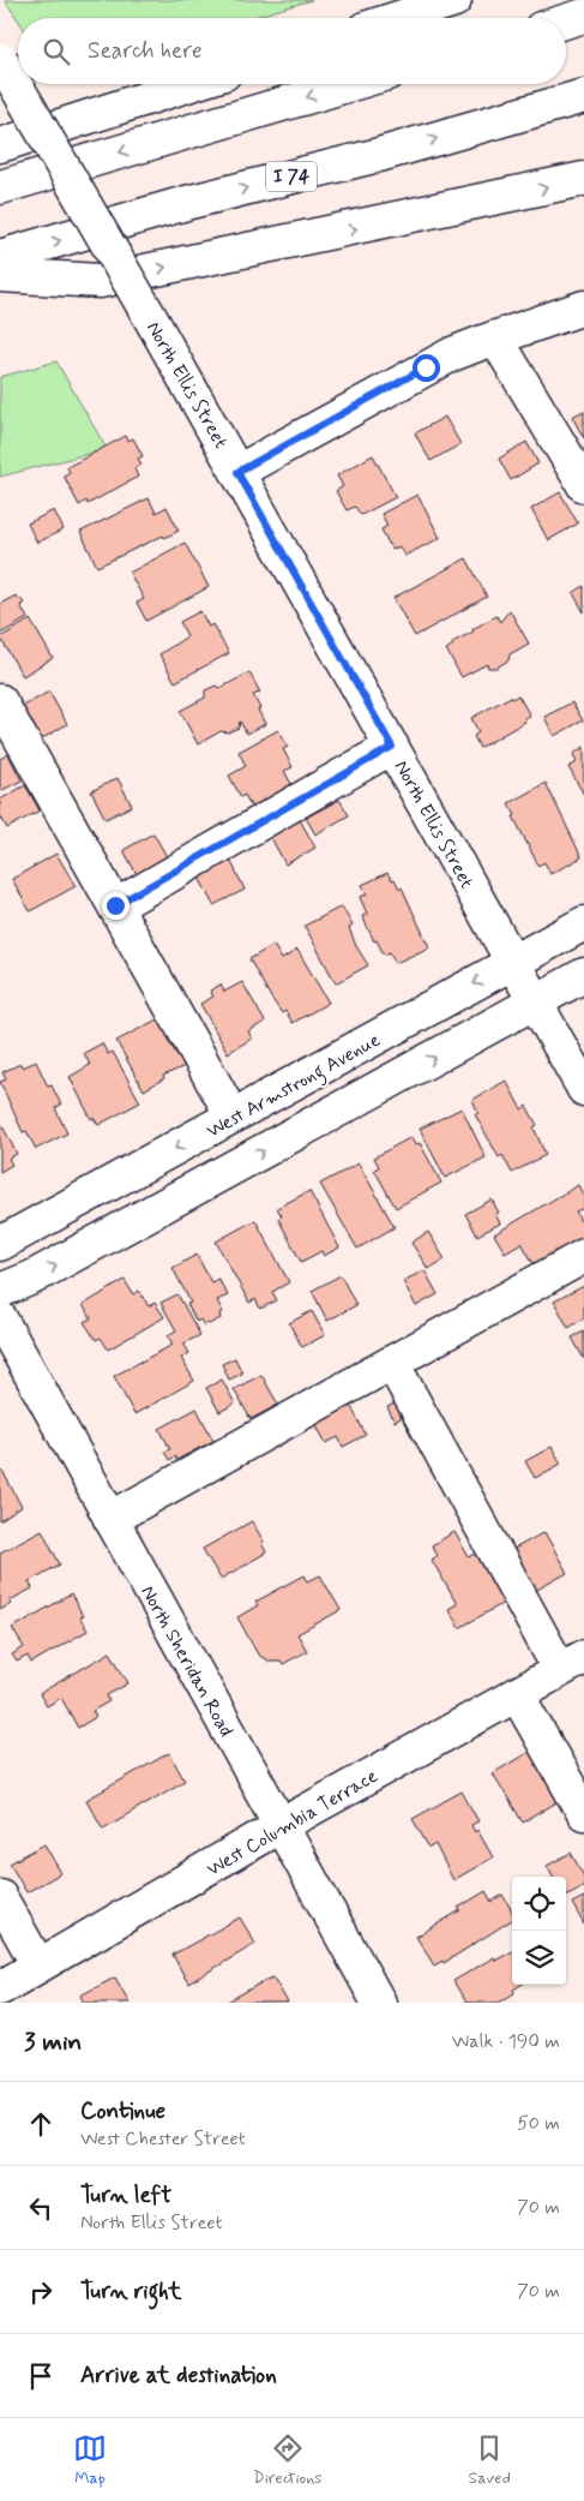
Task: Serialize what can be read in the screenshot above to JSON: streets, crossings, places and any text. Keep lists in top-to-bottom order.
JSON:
{
  "streets": {
    "main road": [
      "I 74",
      "North Ellis Street",
      "West Armstrong Avenue",
      "North Sheridan Road",
      "West Columbia Terrace"
    ]
  },
  "crossings": [
    ["North Ellis Street", "West Armstrong Avenue"],
    ["North Sheridan Road", "West Columbia Terrace"]
  ],
  "page": {
    "search": "Search here",
    "heading": ["3 min", "Walk · 190 m"],
    "list": [
      ["Continue", "West Chester Street", "50 m"],
      ["Turn left", "North Ellis Street", "70 m"],
      ["Turn right", "70 m"],
      "Arrive at destination"
    ],
    "nav": ["Map", "Directions", "Saved"]
  }
}
